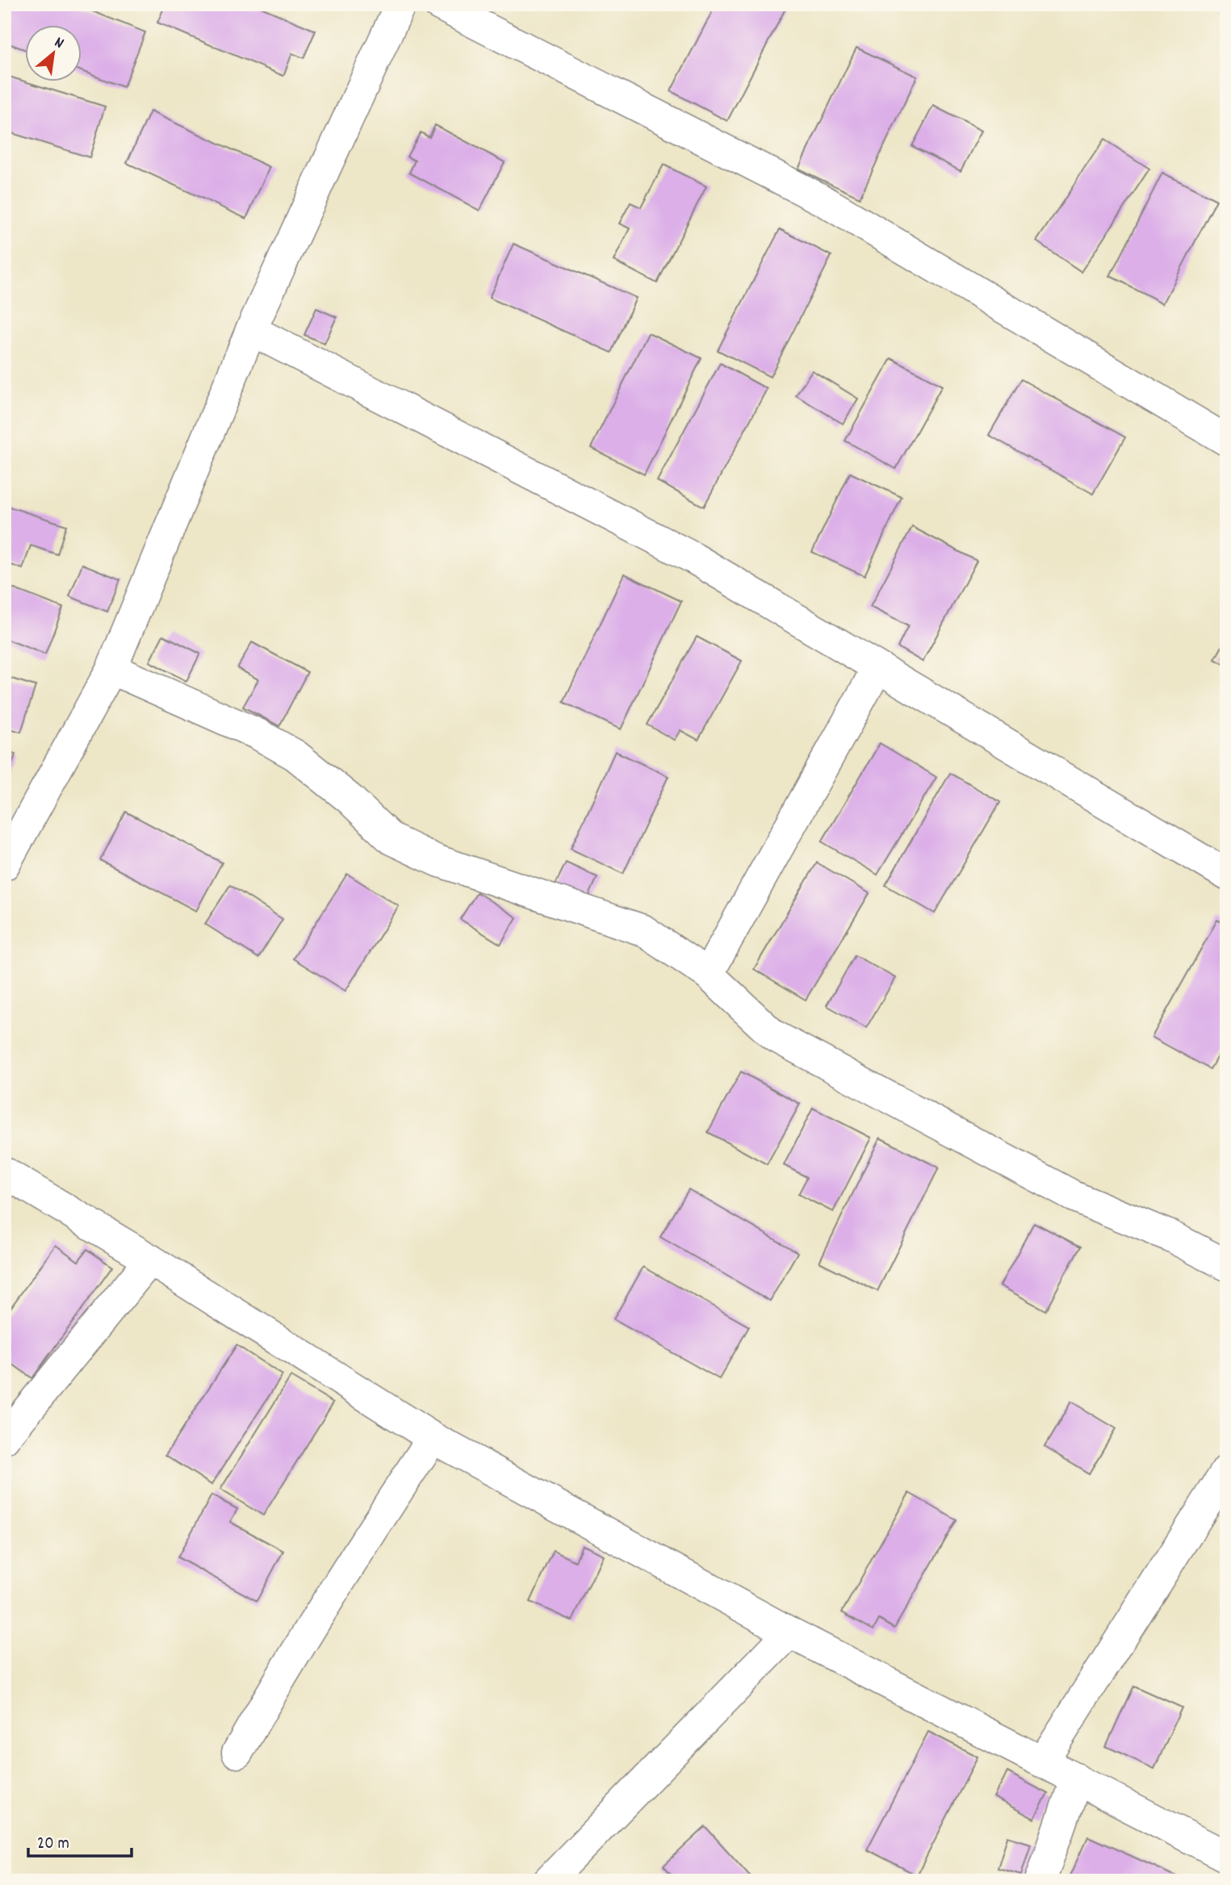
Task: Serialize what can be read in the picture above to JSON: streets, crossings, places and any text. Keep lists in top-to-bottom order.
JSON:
{
  "scale_bar": "20 m",
  "north": "top right"
}
